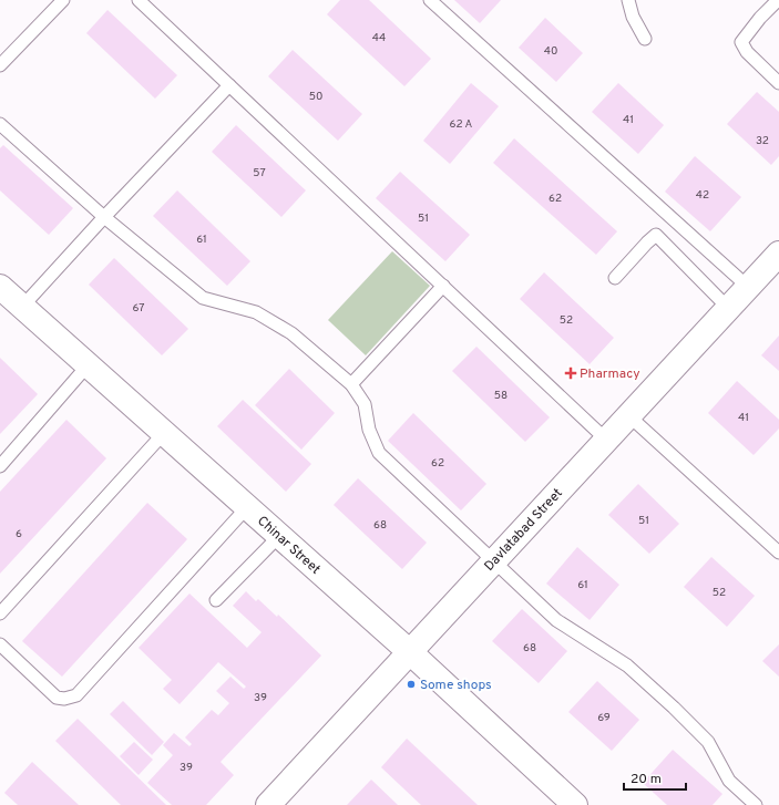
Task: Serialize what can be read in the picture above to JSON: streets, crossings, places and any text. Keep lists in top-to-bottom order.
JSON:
{
  "streets": {
    "street": ["Davlatabad Street", "Chinar Street"]
  },
  "crossings": [
    ["Davlatabad Street", "Chinar Street"]
  ],
  "places": {
    "health": ["Pharmacy"],
    "other": ["Some shops"]
  },
  "house_numbers": [
    "44",
    "40",
    "50",
    "41",
    "62 А",
    "32",
    "57",
    "42",
    "62",
    "51",
    "61",
    "67",
    "52",
    "58",
    "41",
    "62",
    "51",
    "68",
    "6",
    "61",
    "52",
    "68",
    "39",
    "69",
    "39"
  ],
  "scale_bar": "20 m"
}
